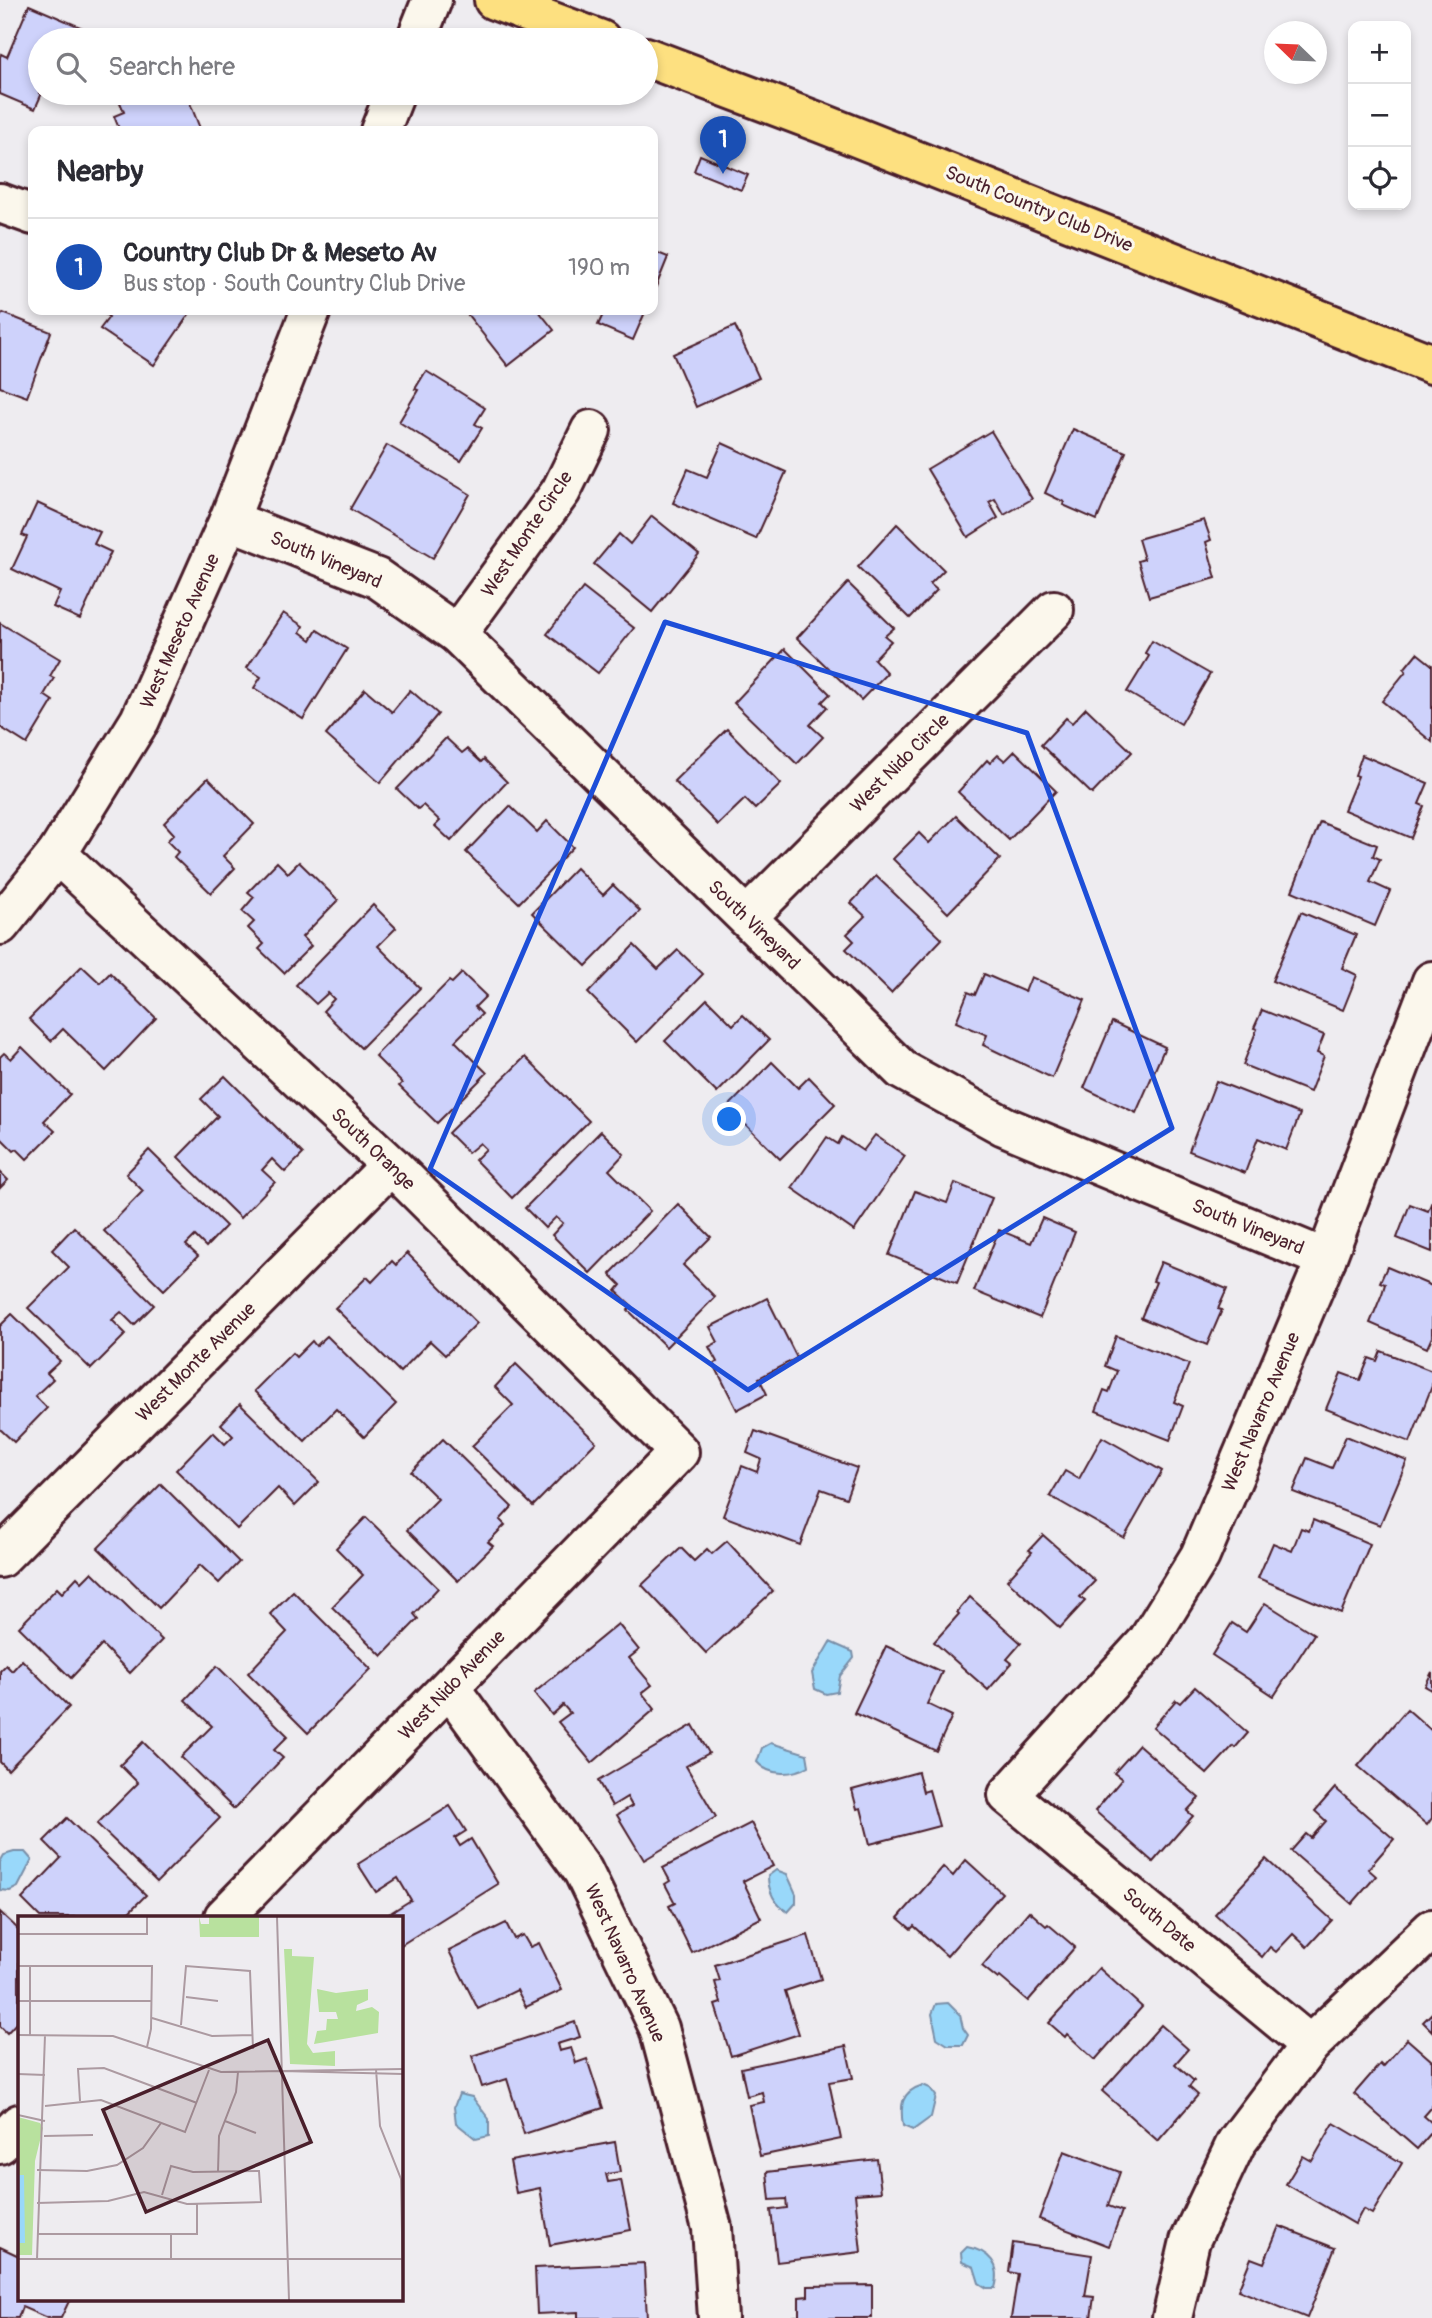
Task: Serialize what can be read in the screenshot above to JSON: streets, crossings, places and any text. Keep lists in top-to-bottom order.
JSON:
{
  "streets": {
    "main road": ["South Country Club Drive"],
    "street": [
      "West Monte Circle",
      "South Vineyard",
      "West Meseto Avenue",
      "West Nido Circle",
      "South Orange",
      "West Monte Avenue",
      "West Navarro Avenue",
      "West Nido Avenue",
      "South Date"
    ]
  },
  "crossings": [
    ["West Monte Circle", "South Vineyard"],
    ["South Vineyard", "West Meseto Avenue"],
    ["South Vineyard", "West Nido Circle"],
    ["South Vineyard", "West Navarro Avenue"],
    ["West Meseto Avenue", "South Orange"],
    ["South Orange", "West Monte Avenue"],
    ["South Orange", "West Nido Avenue"],
    ["West Navarro Avenue", "West Nido Avenue"],
    ["West Navarro Avenue", "South Date"]
  ],
  "north": "top left",
  "page": {
    "map_buttons": ["+", "−"],
    "search": "Search here",
    "pins": "1",
    "heading": "Nearby",
    "list": [
      {
        "mark": "1",
        "name": "Country Club Dr & Meseto Av",
        "note": "Bus stop · South Country Club Drive",
        "value": "190 m"
      }
    ]
  }
}
